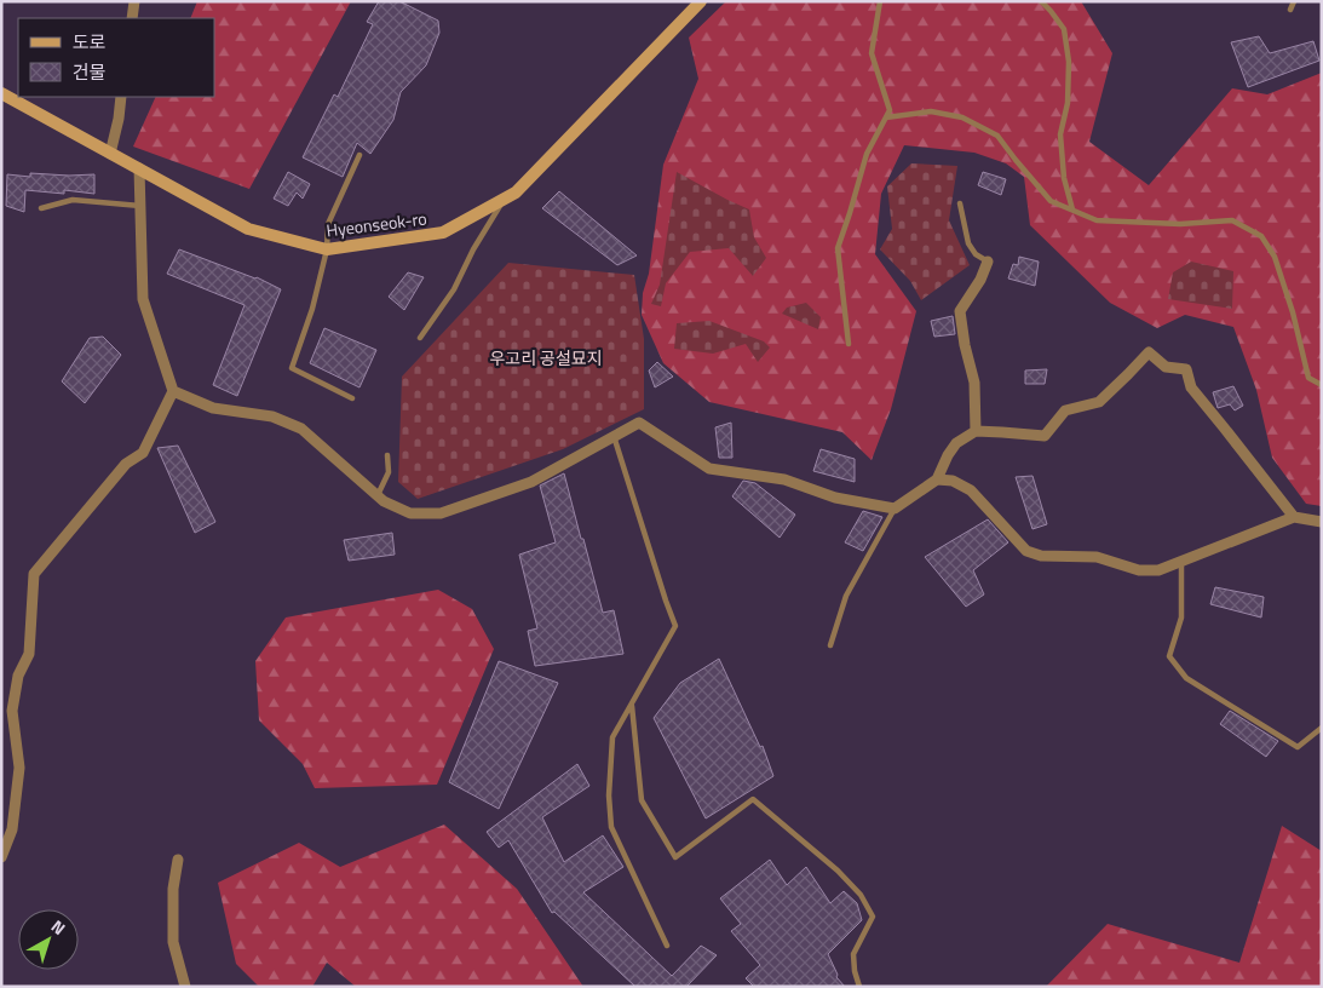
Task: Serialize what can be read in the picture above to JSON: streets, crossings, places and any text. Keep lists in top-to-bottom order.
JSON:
{
  "streets": {
    "street": ["Hyeonseok-ro"]
  },
  "parks": ["우고리 공설묘지"],
  "legend": ["도로", "건물"],
  "north": "top right"
}
